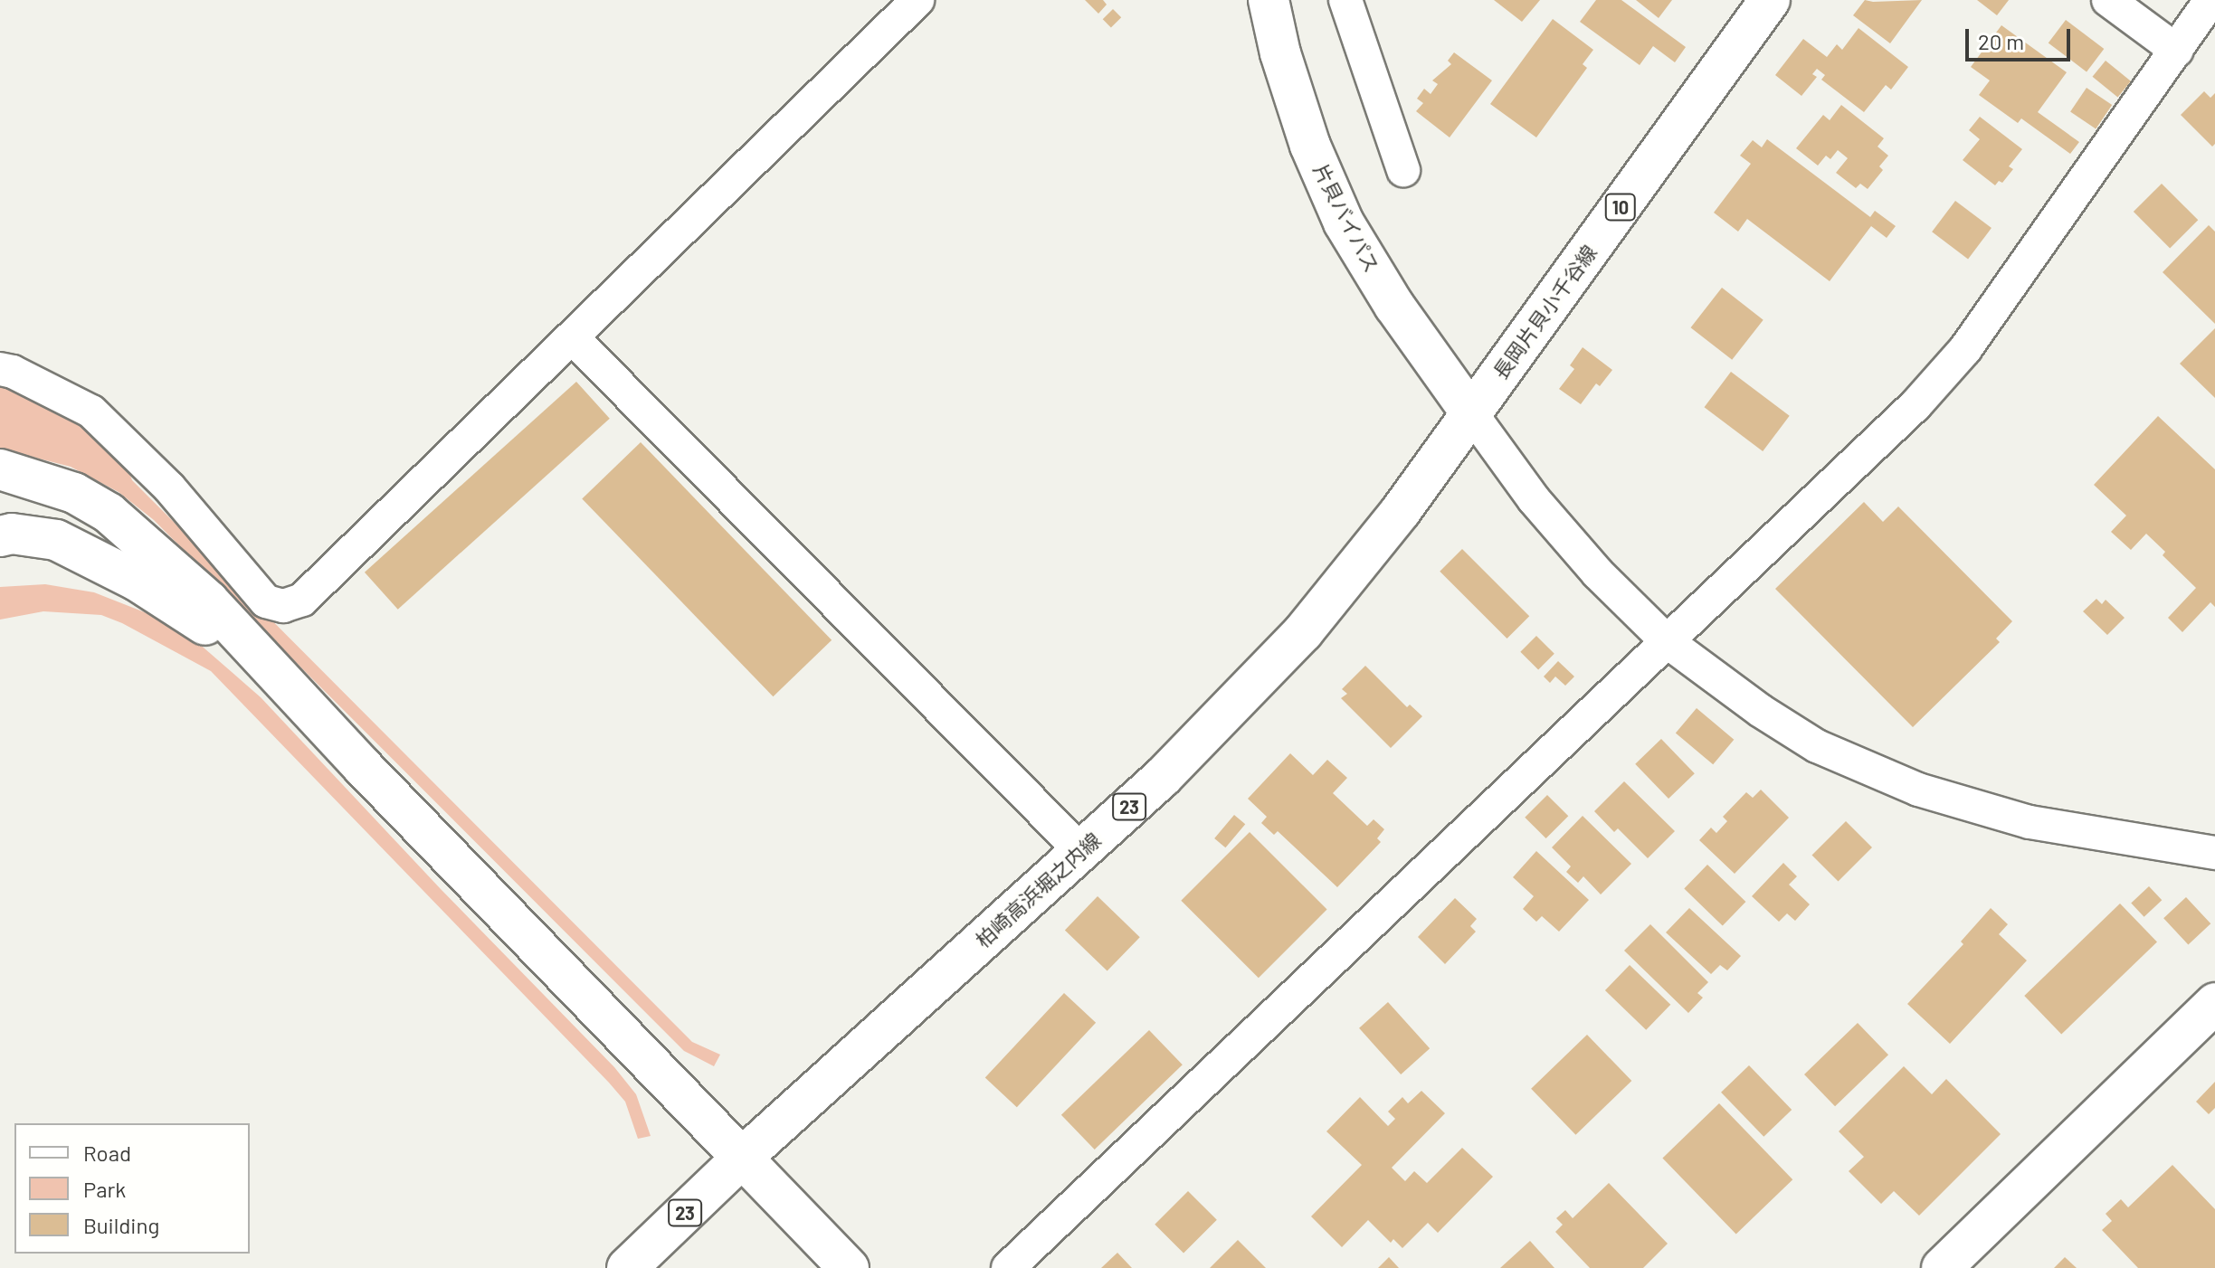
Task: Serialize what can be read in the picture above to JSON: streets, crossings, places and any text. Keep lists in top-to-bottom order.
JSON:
{
  "streets": {
    "main road": [
      "10",
      "片貝バイパス",
      "長岡片貝小千谷線",
      "23",
      "柏崎高浜堀之内線"
    ]
  },
  "crossings": [
    ["片貝バイパス", "長岡片貝小千谷線"],
    ["片貝バイパス", "柏崎高浜堀之内線"],
    ["長岡片貝小千谷線", "柏崎高浜堀之内線"]
  ],
  "legend": ["Road", "Park", "Building"],
  "scale_bar": "20 m"
}
